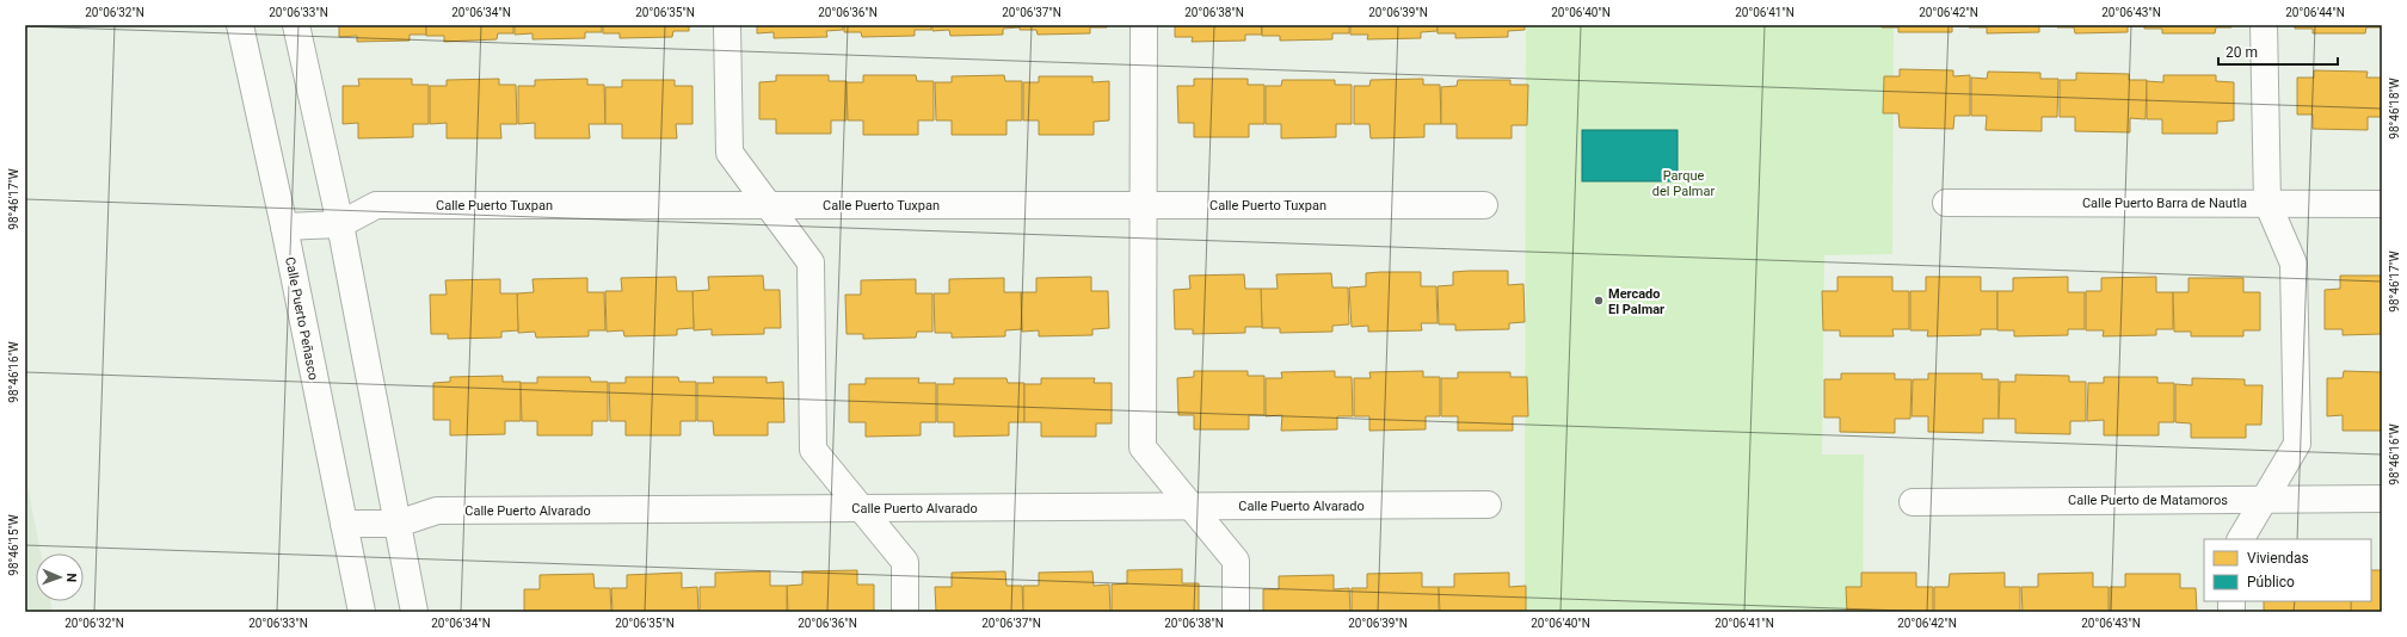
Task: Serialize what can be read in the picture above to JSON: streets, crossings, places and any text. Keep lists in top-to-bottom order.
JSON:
{
  "streets": {
    "street": [
      "Calle Puerto Barra de Nautla",
      "Calle Puerto Tuxpan",
      "Calle Puerto Peñasco",
      "Calle Puerto de Matamoros",
      "Calle Puerto Alvarado"
    ]
  },
  "crossings": [
    ["Calle Puerto Tuxpan", "Calle Puerto Peñasco"],
    ["Calle Puerto Peñasco", "Calle Puerto Alvarado"]
  ],
  "parks": ["Parque del Palmar"],
  "places": ["Mercado El Palmar"],
  "legend": ["Viviendas", "Público"],
  "scale_bar": "20 m",
  "north": "right",
  "coordinates": [
    "20°06'32\"N",
    "20°06'33\"N",
    "20°06'34\"N",
    "20°06'35\"N",
    "20°06'36\"N",
    "20°06'37\"N",
    "20°06'38\"N",
    "20°06'39\"N",
    "20°06'40\"N",
    "20°06'41\"N",
    "20°06'42\"N",
    "20°06'43\"N",
    "20°06'44\"N",
    "98°46'18\"W",
    "98°46'17\"W",
    "98°46'16\"W",
    "98°46'15\"W"
  ]
}
